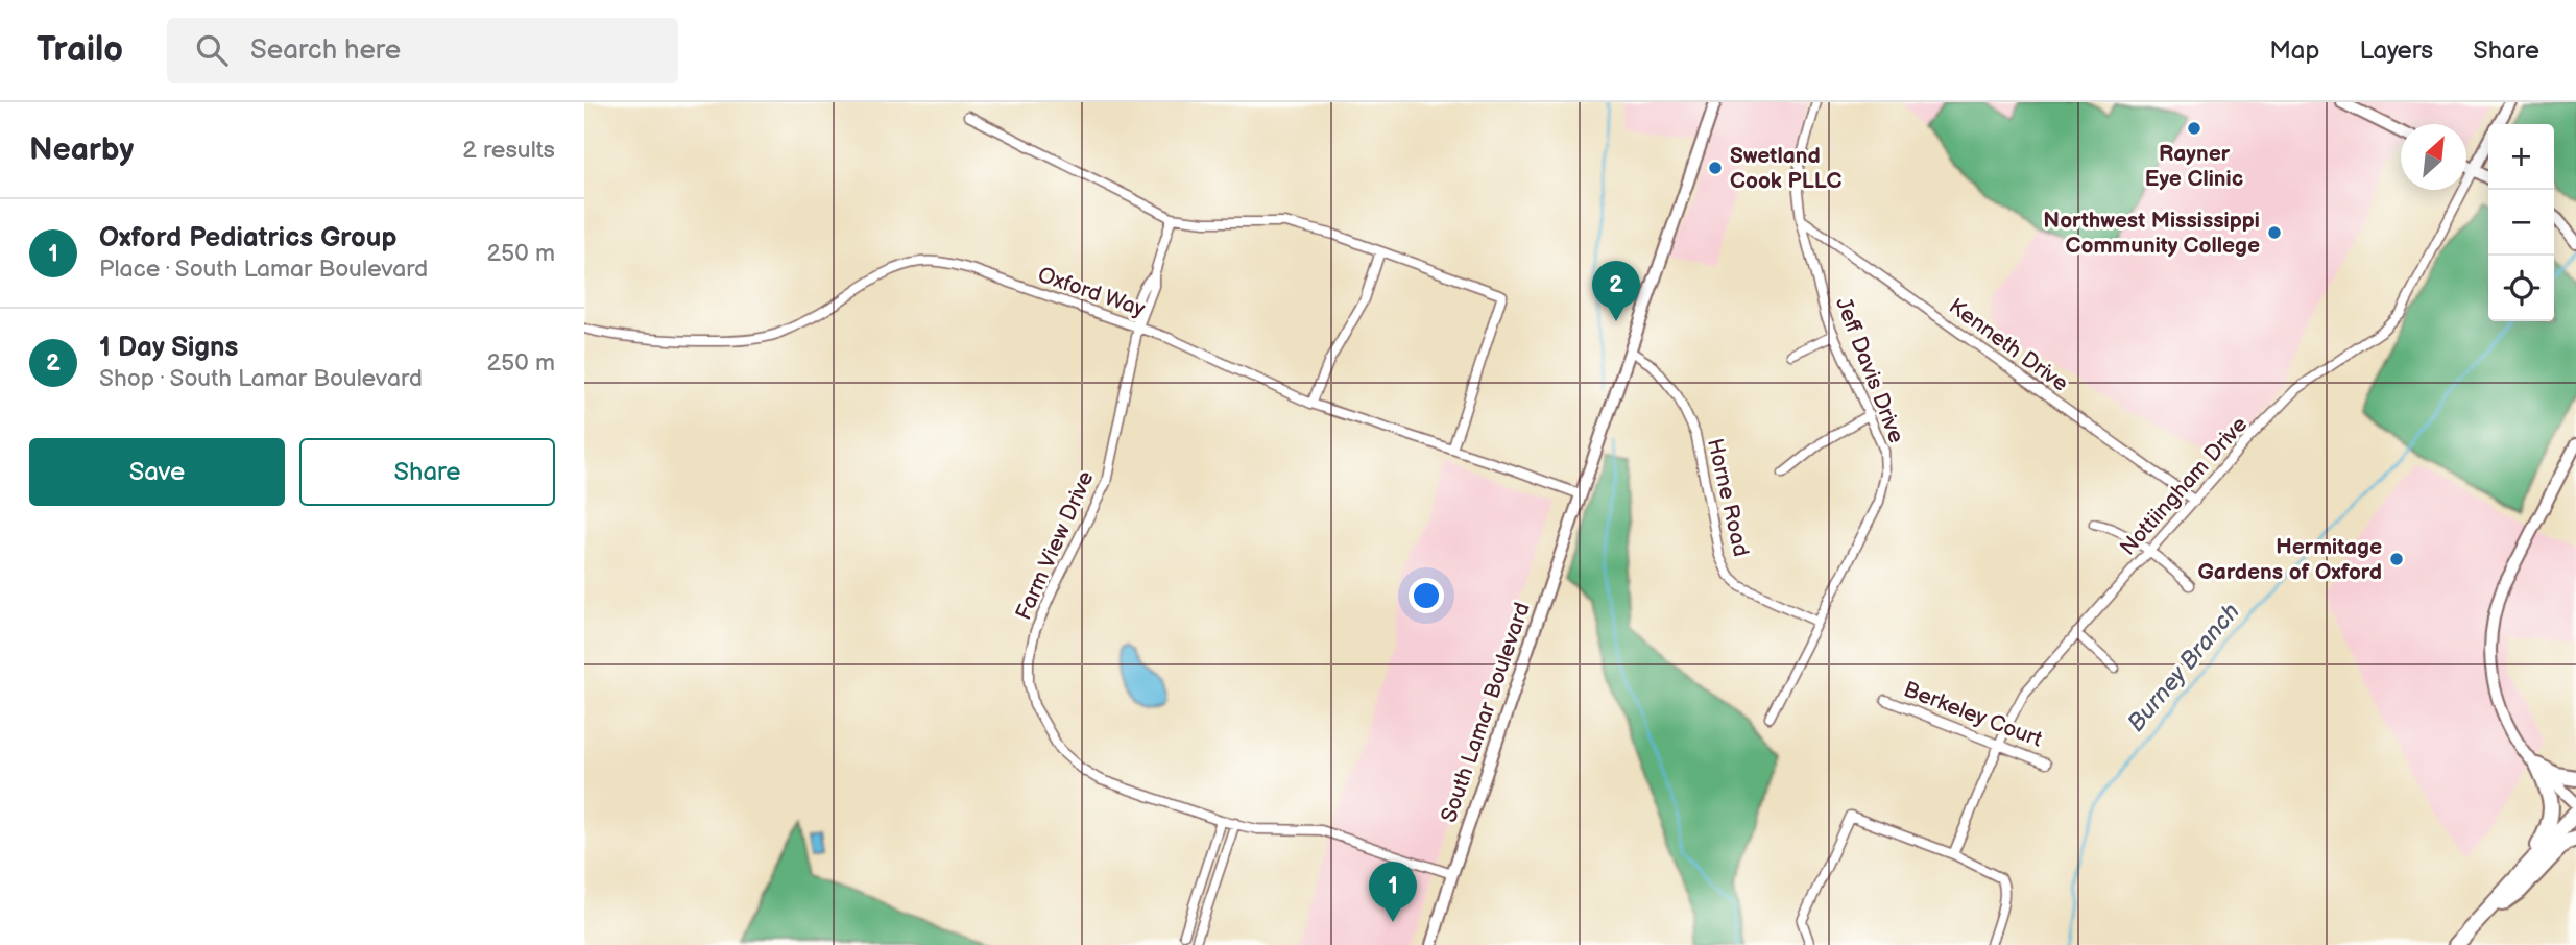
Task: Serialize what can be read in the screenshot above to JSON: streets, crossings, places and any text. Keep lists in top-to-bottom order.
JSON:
{
  "streets": {
    "street": [
      "Oxford Way",
      "Kenneth Drive",
      "Jeff Davis Drive",
      "Nottiingham Drive",
      "Horne Road",
      "Farm View Drive",
      "South Lamar Boulevard",
      "Berkeley Court"
    ]
  },
  "crossings": [
    ["Oxford Way", "Farm View Drive"],
    ["Oxford Way", "South Lamar Boulevard"],
    ["Kenneth Drive", "Jeff Davis Drive"],
    ["Kenneth Drive", "Nottiingham Drive"],
    ["Jeff Davis Drive", "Horne Road"],
    ["Nottiingham Drive", "Berkeley Court"],
    ["Horne Road", "South Lamar Boulevard"],
    ["Farm View Drive", "South Lamar Boulevard"]
  ],
  "water": ["Burney Branch"],
  "places": [
    "Rayner Eye Clinic",
    "Swetland Cook PLLC",
    "Northwest Mississippi Community College",
    "Hermitage Gardens of Oxford"
  ],
  "north": "top right",
  "page": {
    "header": "Trailo",
    "search": "Search here",
    "nav": ["Map", "Layers", "Share"],
    "heading": ["Nearby", "2 results"],
    "map_buttons": ["+", "−"],
    "list": [
      {
        "mark": "1",
        "name": "Oxford Pediatrics Group",
        "note": "Place · South Lamar Boulevard",
        "value": "250 m"
      },
      {
        "mark": "2",
        "name": "1 Day Signs",
        "note": "Shop · South Lamar Boulevard",
        "value": "250 m"
      }
    ],
    "pins": ["2", "1"],
    "buttons": ["Save", "Share"]
  }
}
